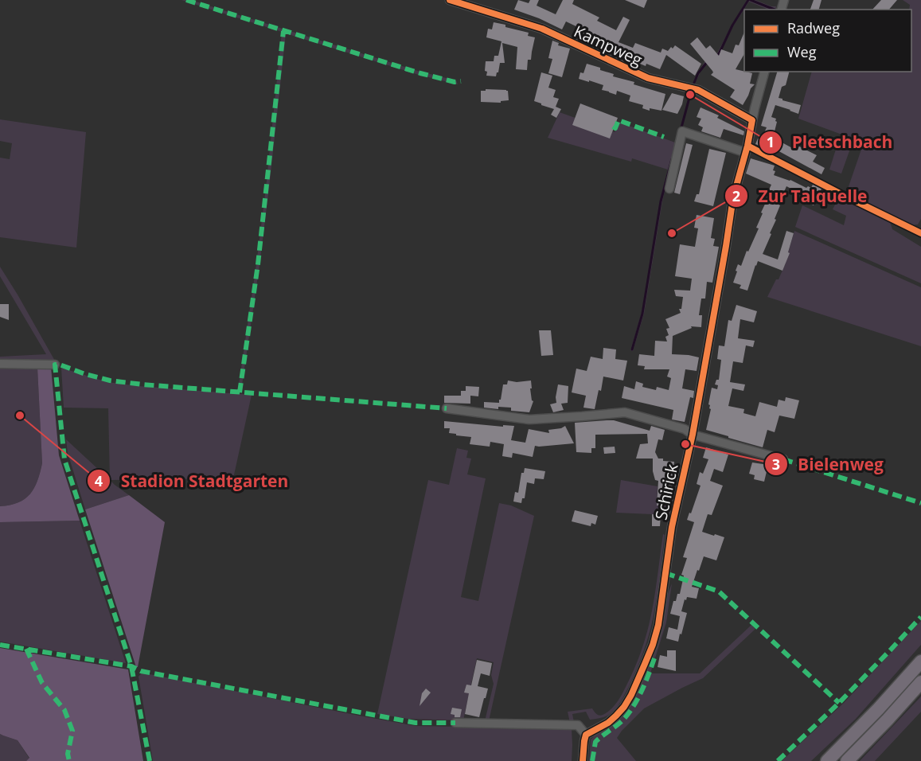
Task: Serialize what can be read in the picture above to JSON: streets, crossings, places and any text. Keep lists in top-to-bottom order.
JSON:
{
  "streets": {
    "street": ["Kampweg", "Schirick"]
  },
  "crossings": [
    ["Kampweg", "Schirick"]
  ],
  "places": [
    "Pletschbach",
    "Zur Talquelle",
    "Stadion Stadtgarten",
    "Bielenweg"
  ],
  "legend": ["Radweg", "Weg"]
}
